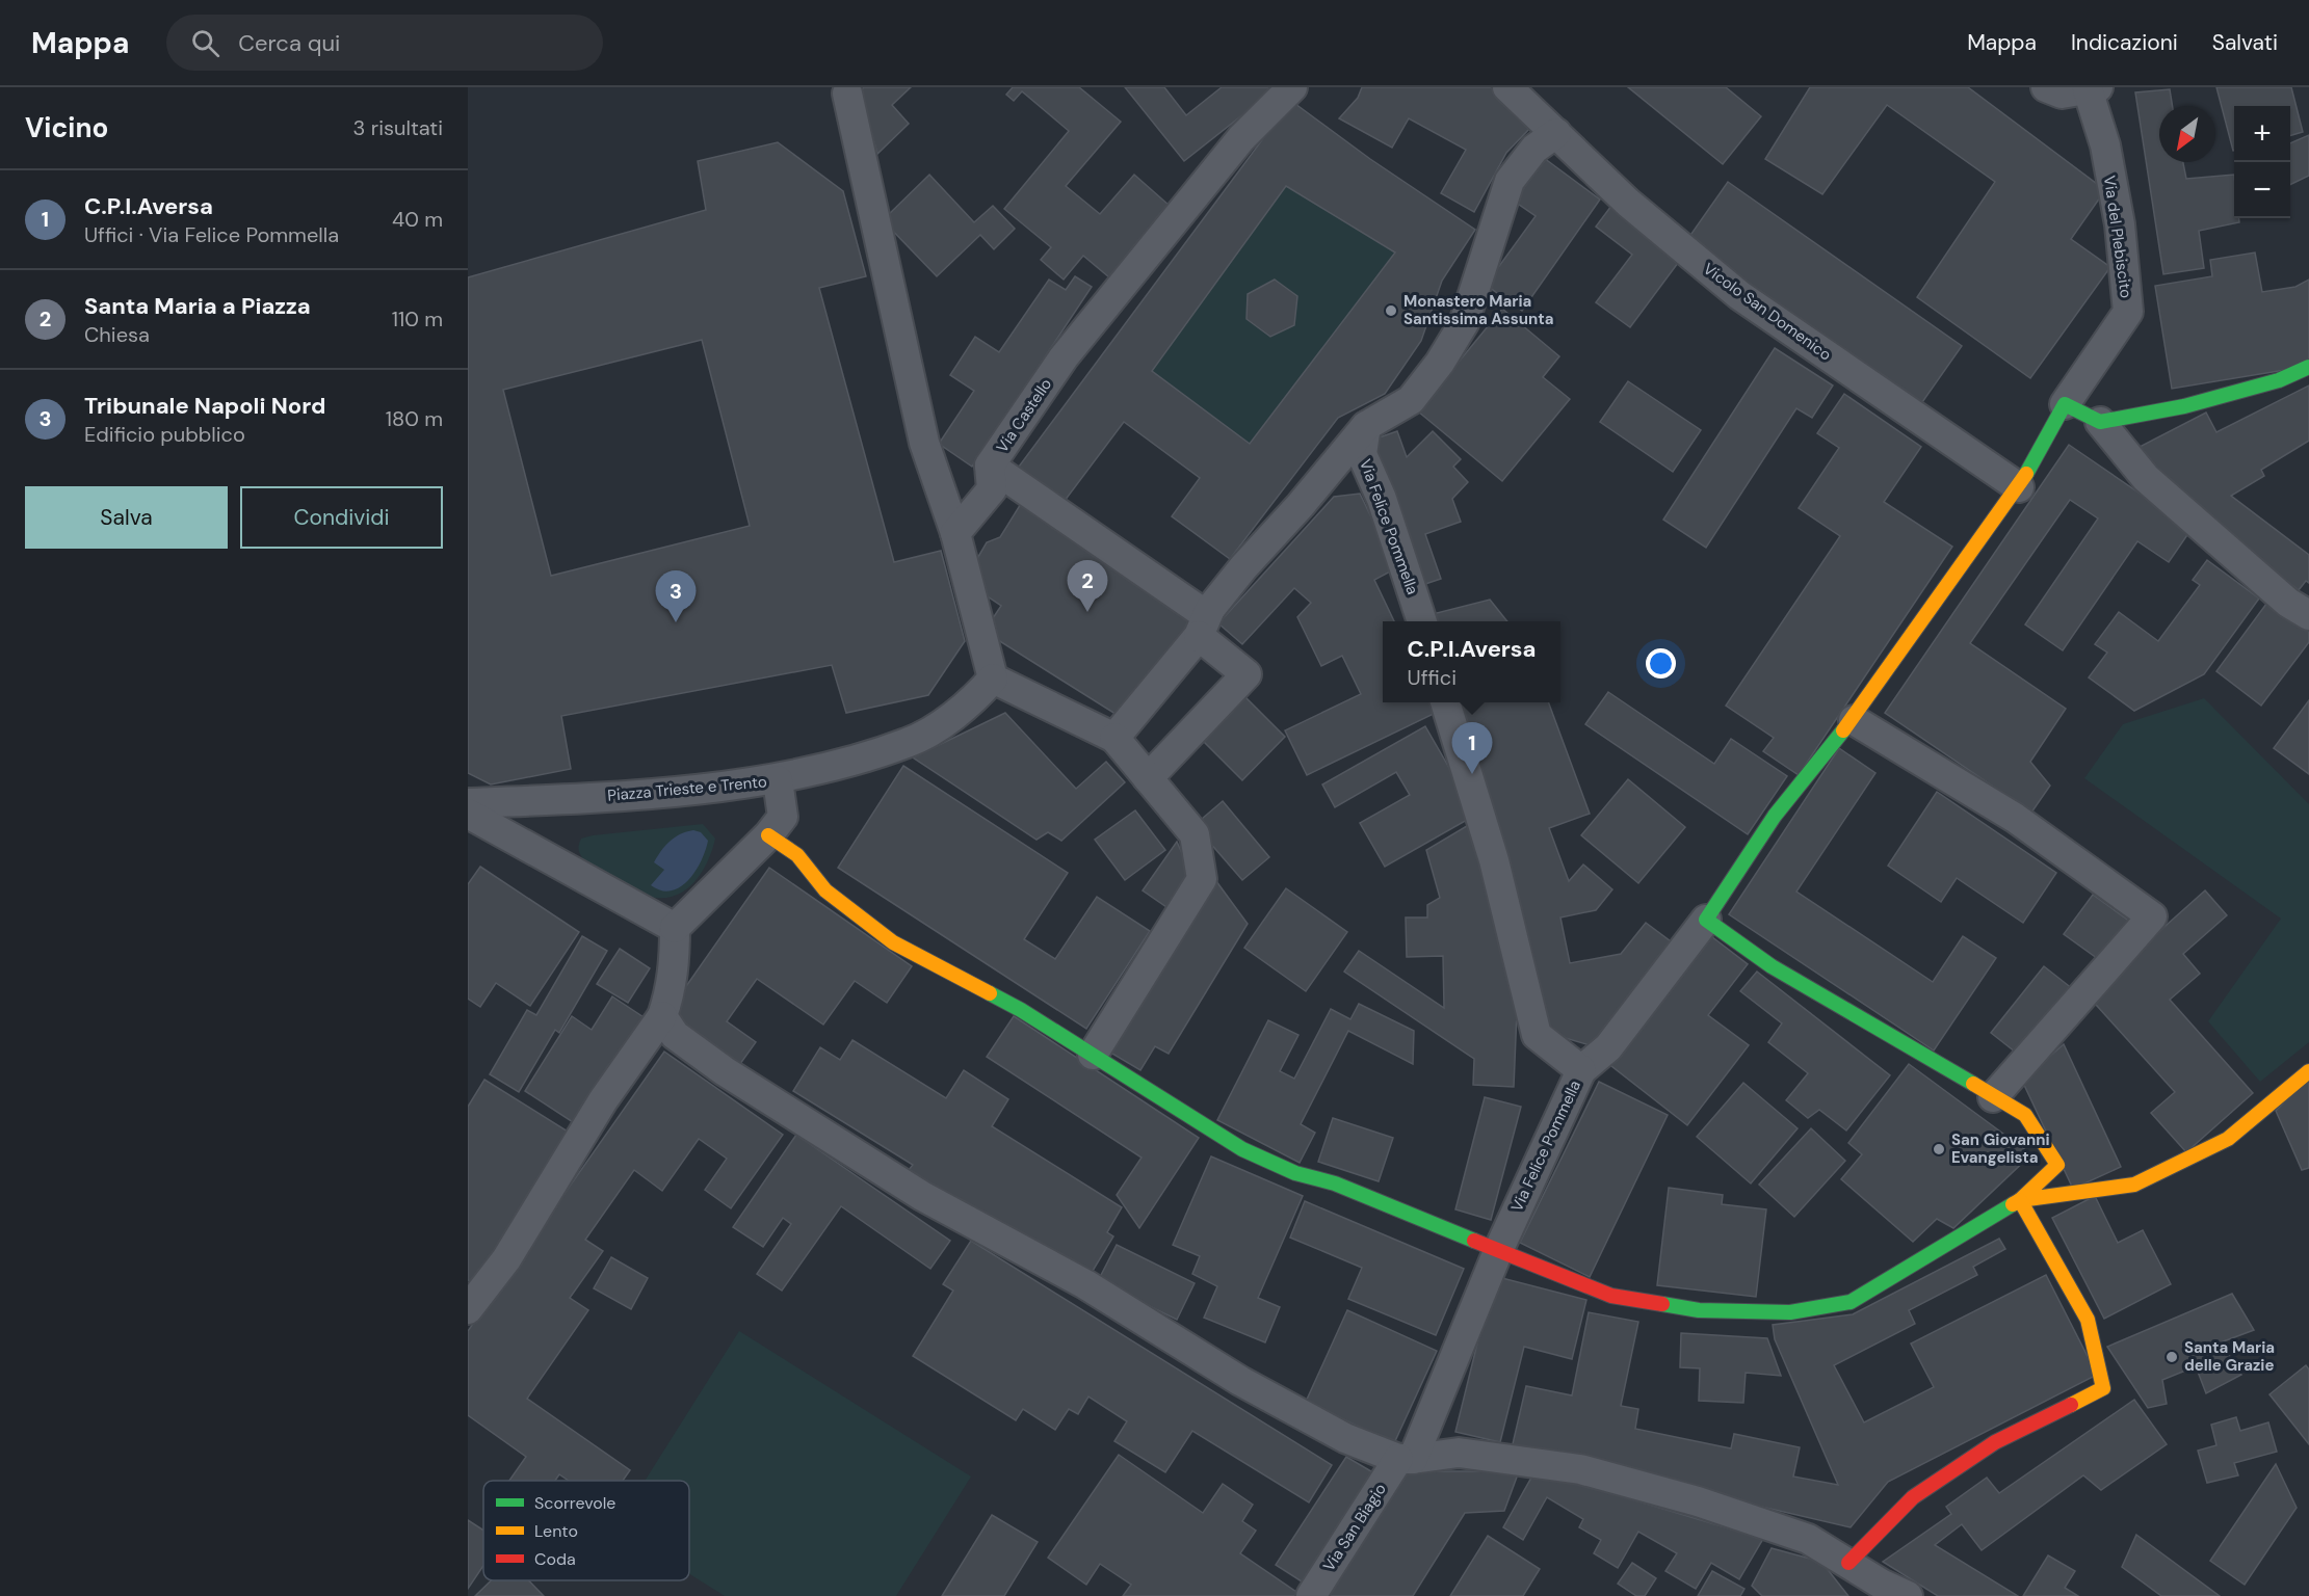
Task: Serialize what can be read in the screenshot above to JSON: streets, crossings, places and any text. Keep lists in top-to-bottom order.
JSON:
{
  "streets": {
    "street": [
      "Via del Plebiscito",
      "Vicolo San Domenico",
      "Via Castello",
      "Via Felice Pommella",
      "Piazza Trieste e Trento",
      "Via San Biagio"
    ]
  },
  "crossings": [
    ["Via Felice Pommella", "Via San Biagio"]
  ],
  "places": ["Monastero Maria Santissima Assunta", "San Giovanni Evangelista", "Santa Maria delle Grazie"],
  "legend": ["Scorrevole", "Lento", "Coda"],
  "north": "bottom left",
  "page": {
    "header": "Mappa",
    "search": "Cerca qui",
    "nav": ["Mappa", "Indicazioni", "Salvati"],
    "heading": ["Vicino", "3 risultati"],
    "map_buttons": ["+", "−"],
    "list": [
      {
        "mark": "1",
        "name": "C.P.I.Aversa",
        "note": "Uffici · Via Felice Pommella",
        "value": "40 m"
      },
      {
        "mark": "2",
        "name": "Santa Maria a Piazza",
        "note": "Chiesa",
        "value": "110 m"
      },
      {
        "mark": "3",
        "name": "Tribunale Napoli Nord",
        "note": "Edificio pubblico",
        "value": "180 m"
      }
    ],
    "buttons": ["Salva", "Condividi"],
    "pins": ["2", "3", "1"],
    "popup": ["C.P.I.Aversa", "Uffici"]
  }
}
